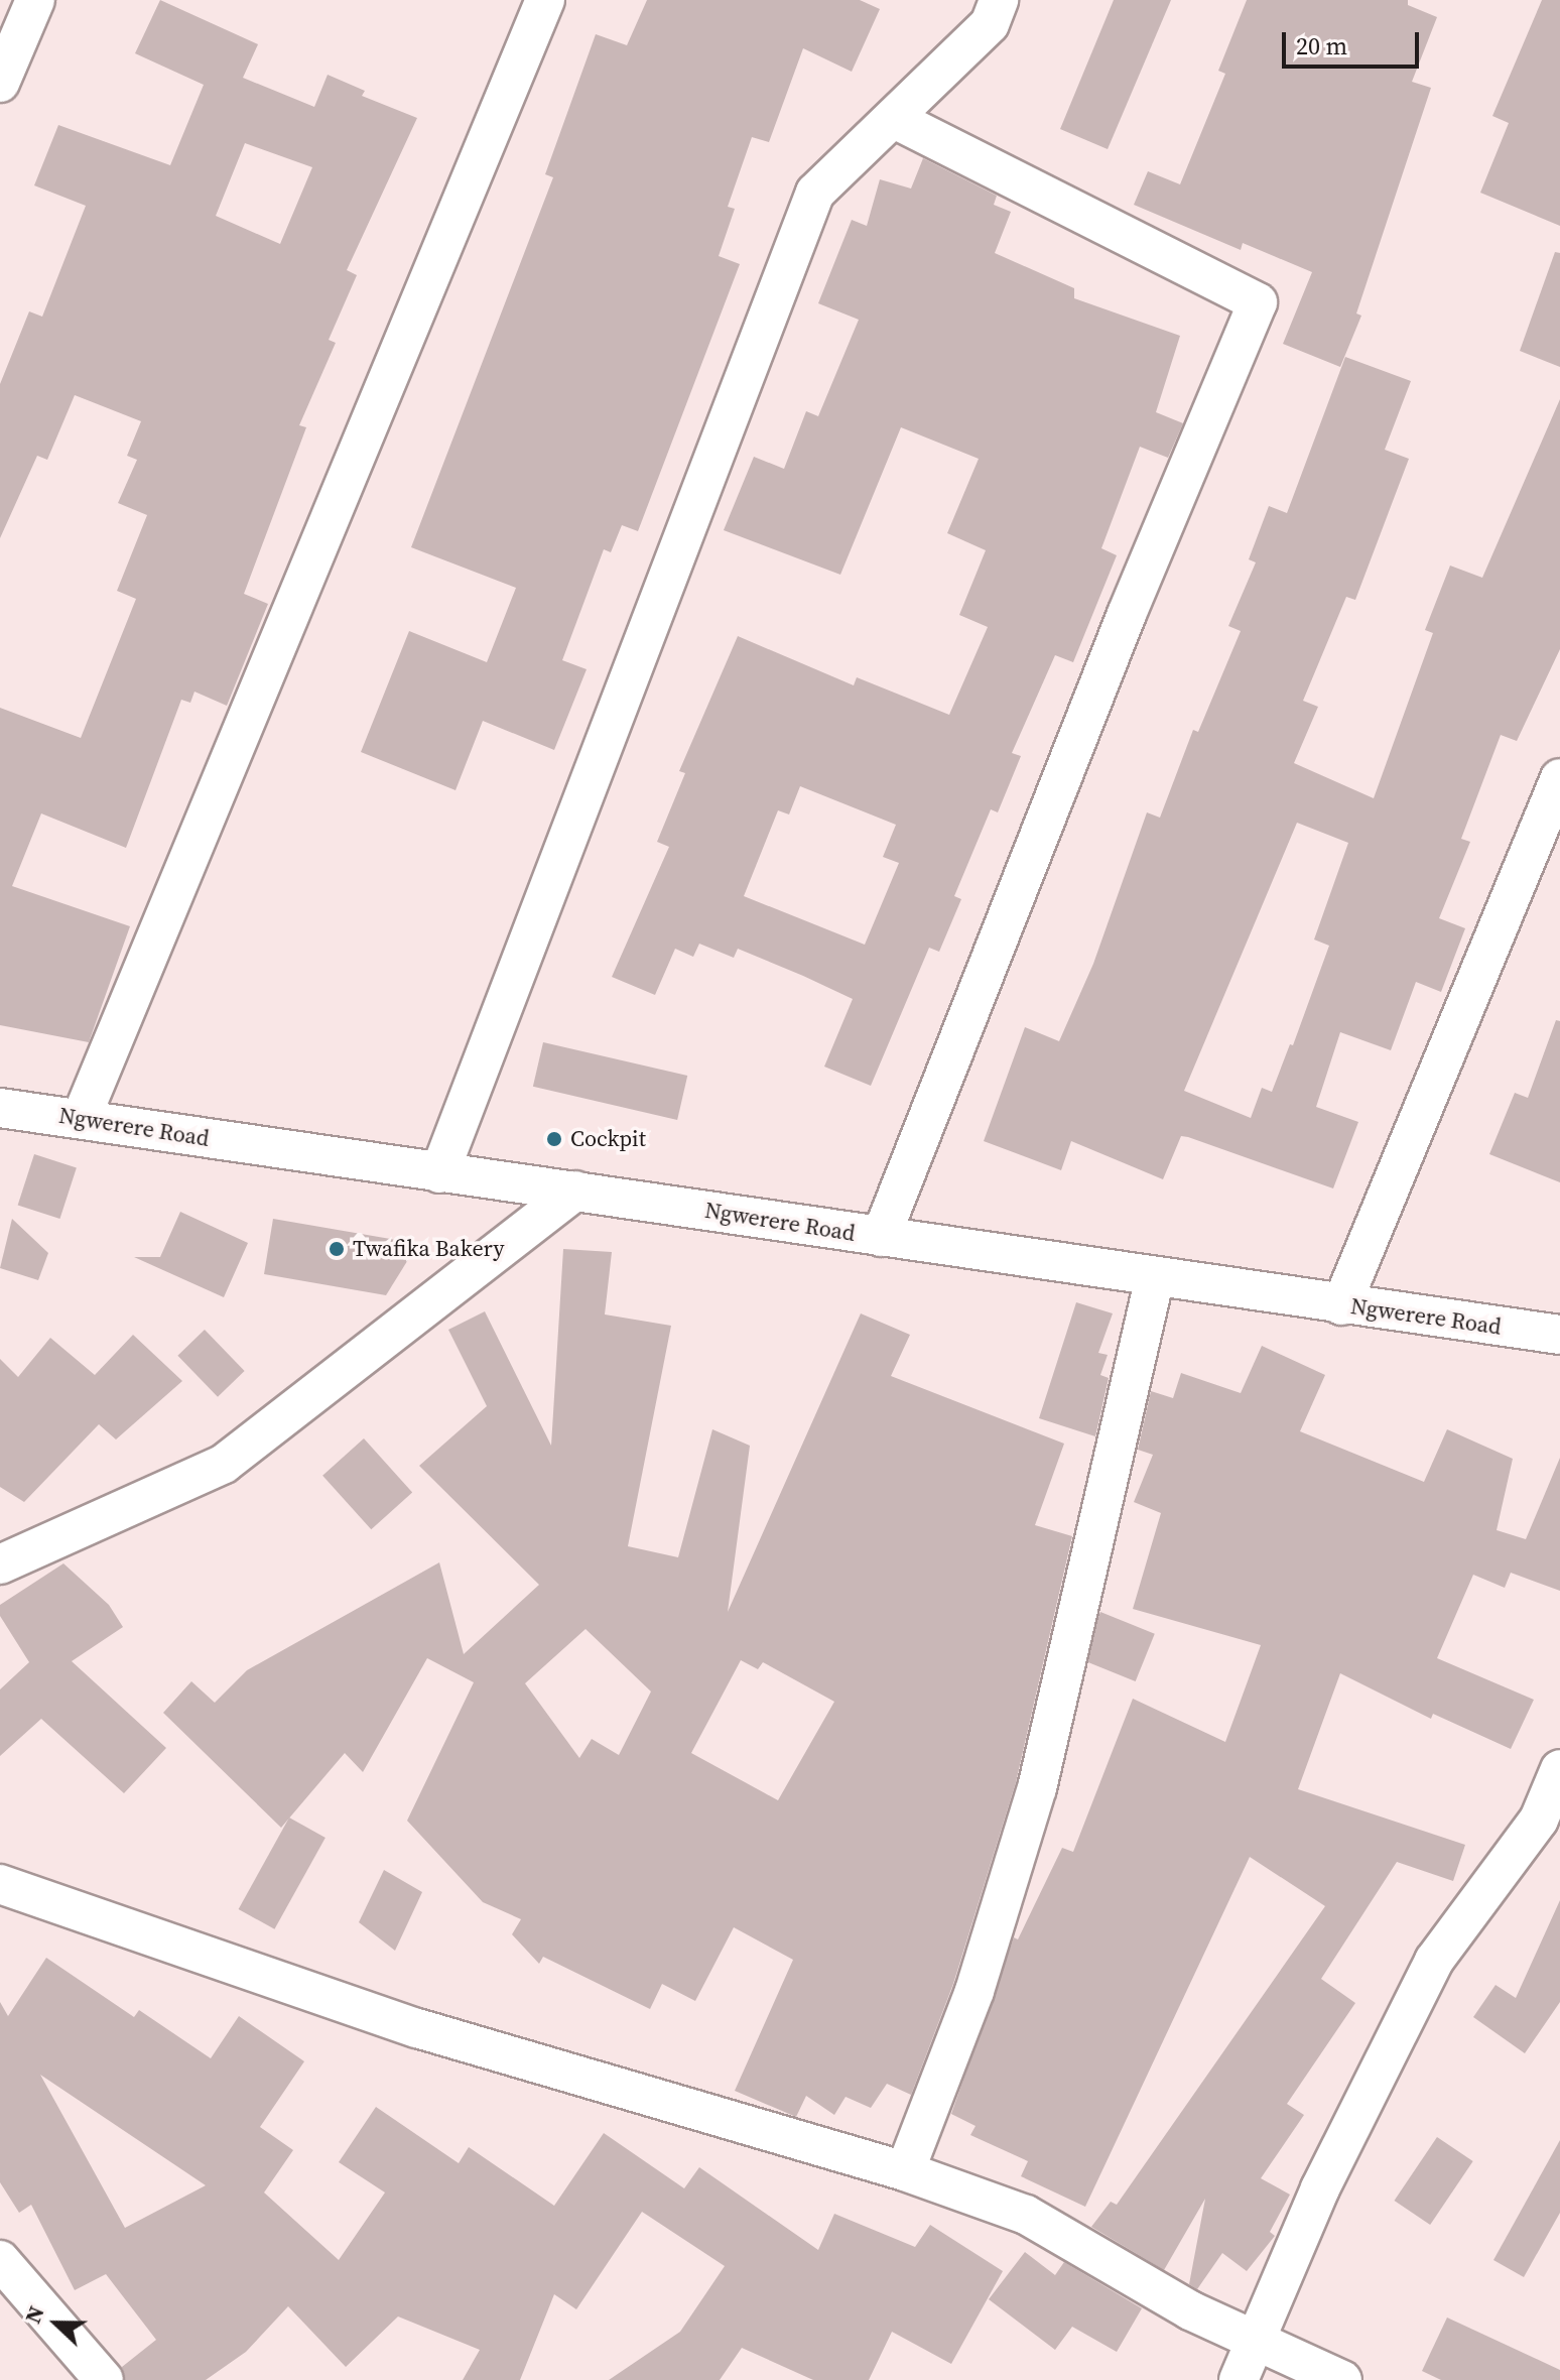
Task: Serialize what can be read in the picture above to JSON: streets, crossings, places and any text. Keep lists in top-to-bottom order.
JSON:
{
  "streets": {
    "street": ["Ngwerere Road"]
  },
  "places": ["Cockpit", "Twafika Bakery"],
  "scale_bar": "20 m",
  "north": "left"
}
